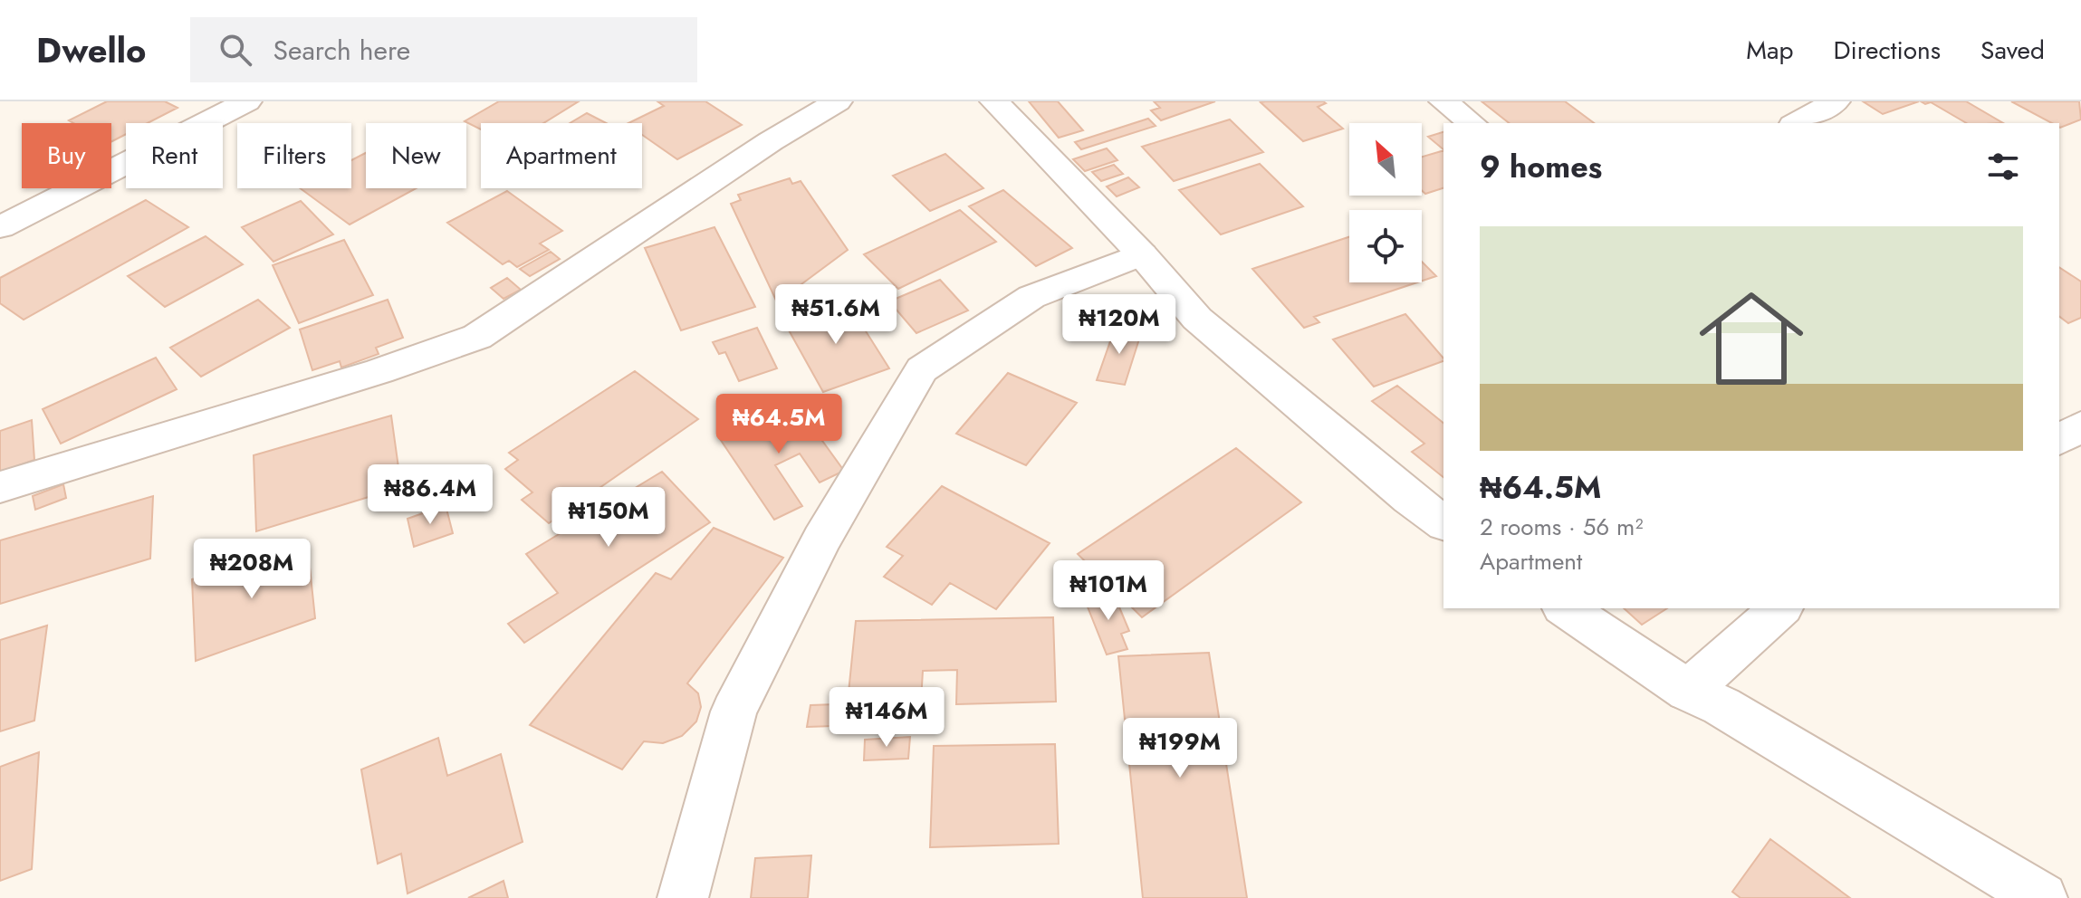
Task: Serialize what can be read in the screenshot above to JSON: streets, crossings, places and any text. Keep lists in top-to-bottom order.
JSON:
{
  "north": "top left",
  "page": {
    "header": "Dwello",
    "search": "Search here",
    "nav": ["Map", "Directions", "Saved"],
    "chip": [
      "Buy",
      "Rent",
      "Filters",
      "New",
      "Apartment"
    ],
    "heading": "9 homes",
    "list": [
      {
        "name": "₦64.5M",
        "note": "2 rooms · 56 m² · Apartment"
      }
    ],
    "price": [
      "₦51.6M",
      "₦120M",
      "₦64.5M",
      "₦86.4M",
      "₦150M",
      "₦208M",
      "₦101M",
      "₦146M",
      "₦199M"
    ]
  }
}
